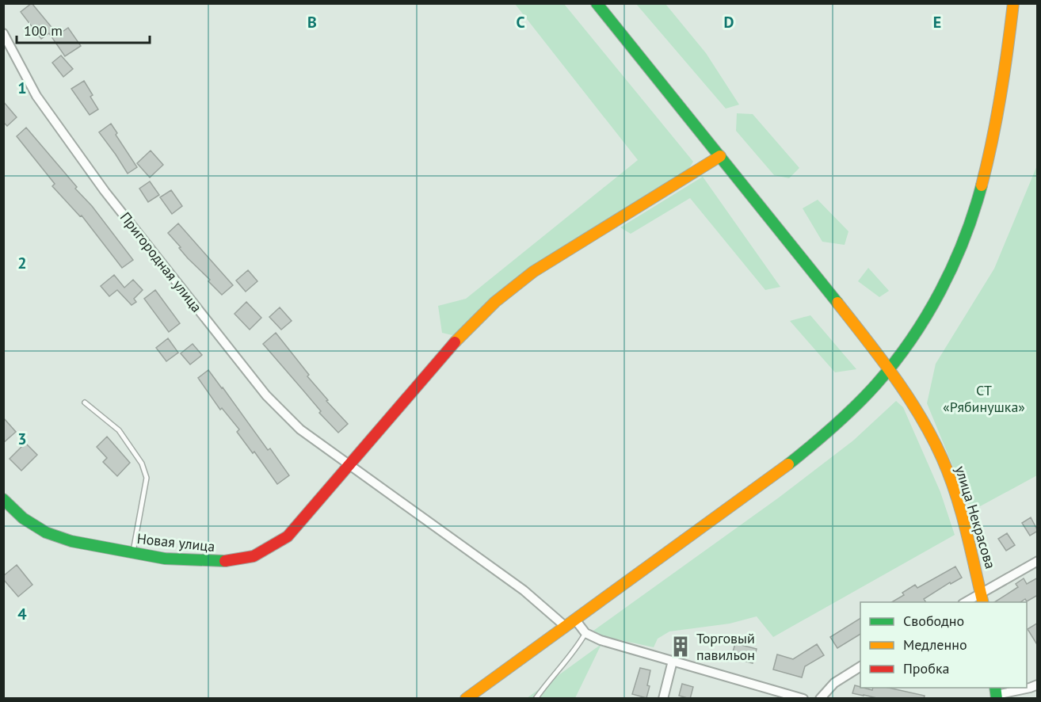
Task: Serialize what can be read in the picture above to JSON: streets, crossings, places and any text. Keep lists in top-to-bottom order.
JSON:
{
  "streets": {
    "street": ["Пригородная улица", "улица Некрасова", "Новая улица"]
  },
  "crossings": [
    ["Пригородная улица", "Новая улица"],
    ["улица Некрасова", "Новая улица"]
  ],
  "parks": ["СТ «Рябинушка»"],
  "places": {
    "building": ["Торговый павильон"]
  },
  "legend": ["Свободно", "Медленно", "Пробка"],
  "scale_bar": "100 m",
  "grid": {
    "columns": [
      "B",
      "C",
      "D",
      "E"
    ],
    "rows": [
      "1",
      "2",
      "3",
      "4"
    ]
  }
}
